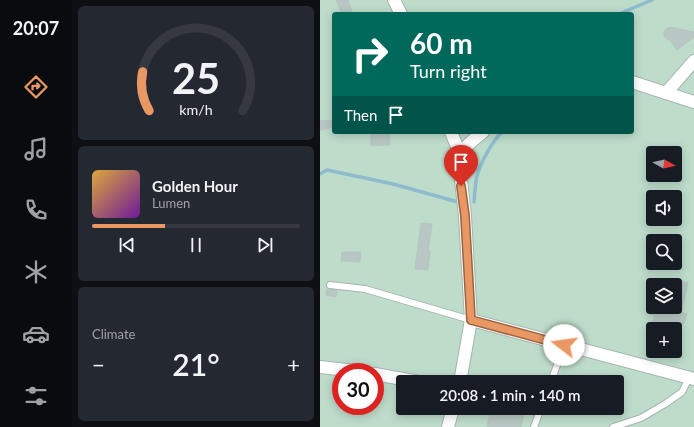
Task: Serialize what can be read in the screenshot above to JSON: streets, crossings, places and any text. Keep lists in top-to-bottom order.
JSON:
{
  "north": "right",
  "page": {
    "tabs": "20:07",
    "turn": ["60 m", "Turn right"],
    "then": "Then",
    "map_buttons": "+",
    "song": ["Golden Hour", "Lumen"],
    "tile": "Climate",
    "heat": ["−", "21°", "+"],
    "limit": "30",
    "trip": "20:08 · 1 min · 140 m",
    "gauge": ["25", "km/h"]
  }
}
